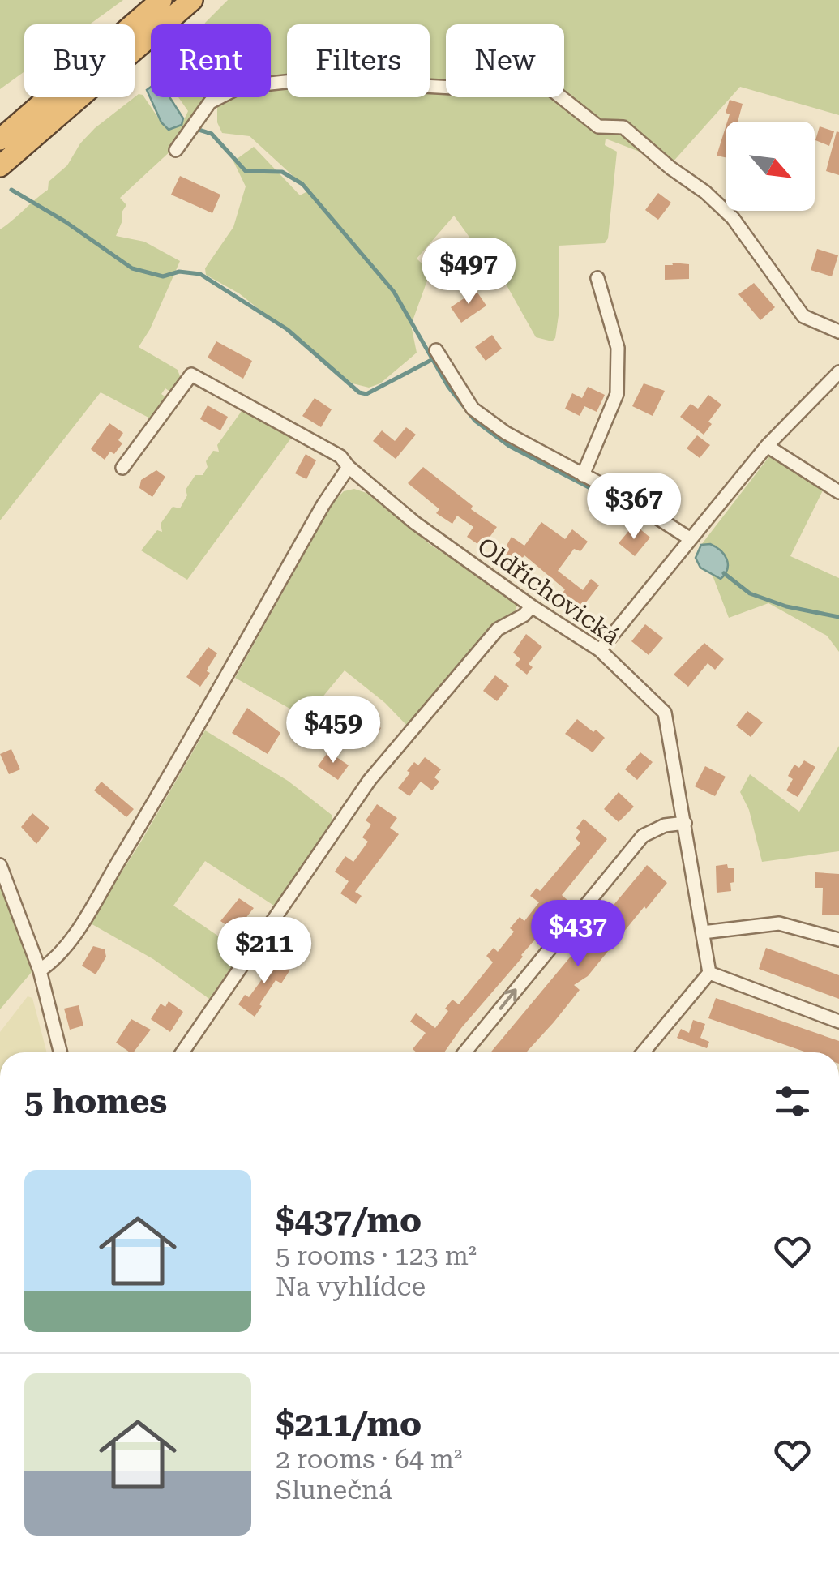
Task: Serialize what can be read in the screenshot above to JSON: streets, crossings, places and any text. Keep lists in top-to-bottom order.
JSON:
{
  "streets": {
    "street": ["Oldřichovická"]
  },
  "north": "bottom right",
  "page": {
    "chip": [
      "Buy",
      "Rent",
      "Filters",
      "New"
    ],
    "price": [
      "$497",
      "$367",
      "$459",
      "$437",
      "$211"
    ],
    "heading": "5 homes",
    "list": [
      {
        "name": "$437/mo",
        "note": "5 rooms · 123 m² · Na vyhlídce"
      },
      {
        "name": "$211/mo",
        "note": "2 rooms · 64 m² · Slunečná"
      }
    ]
  }
}
